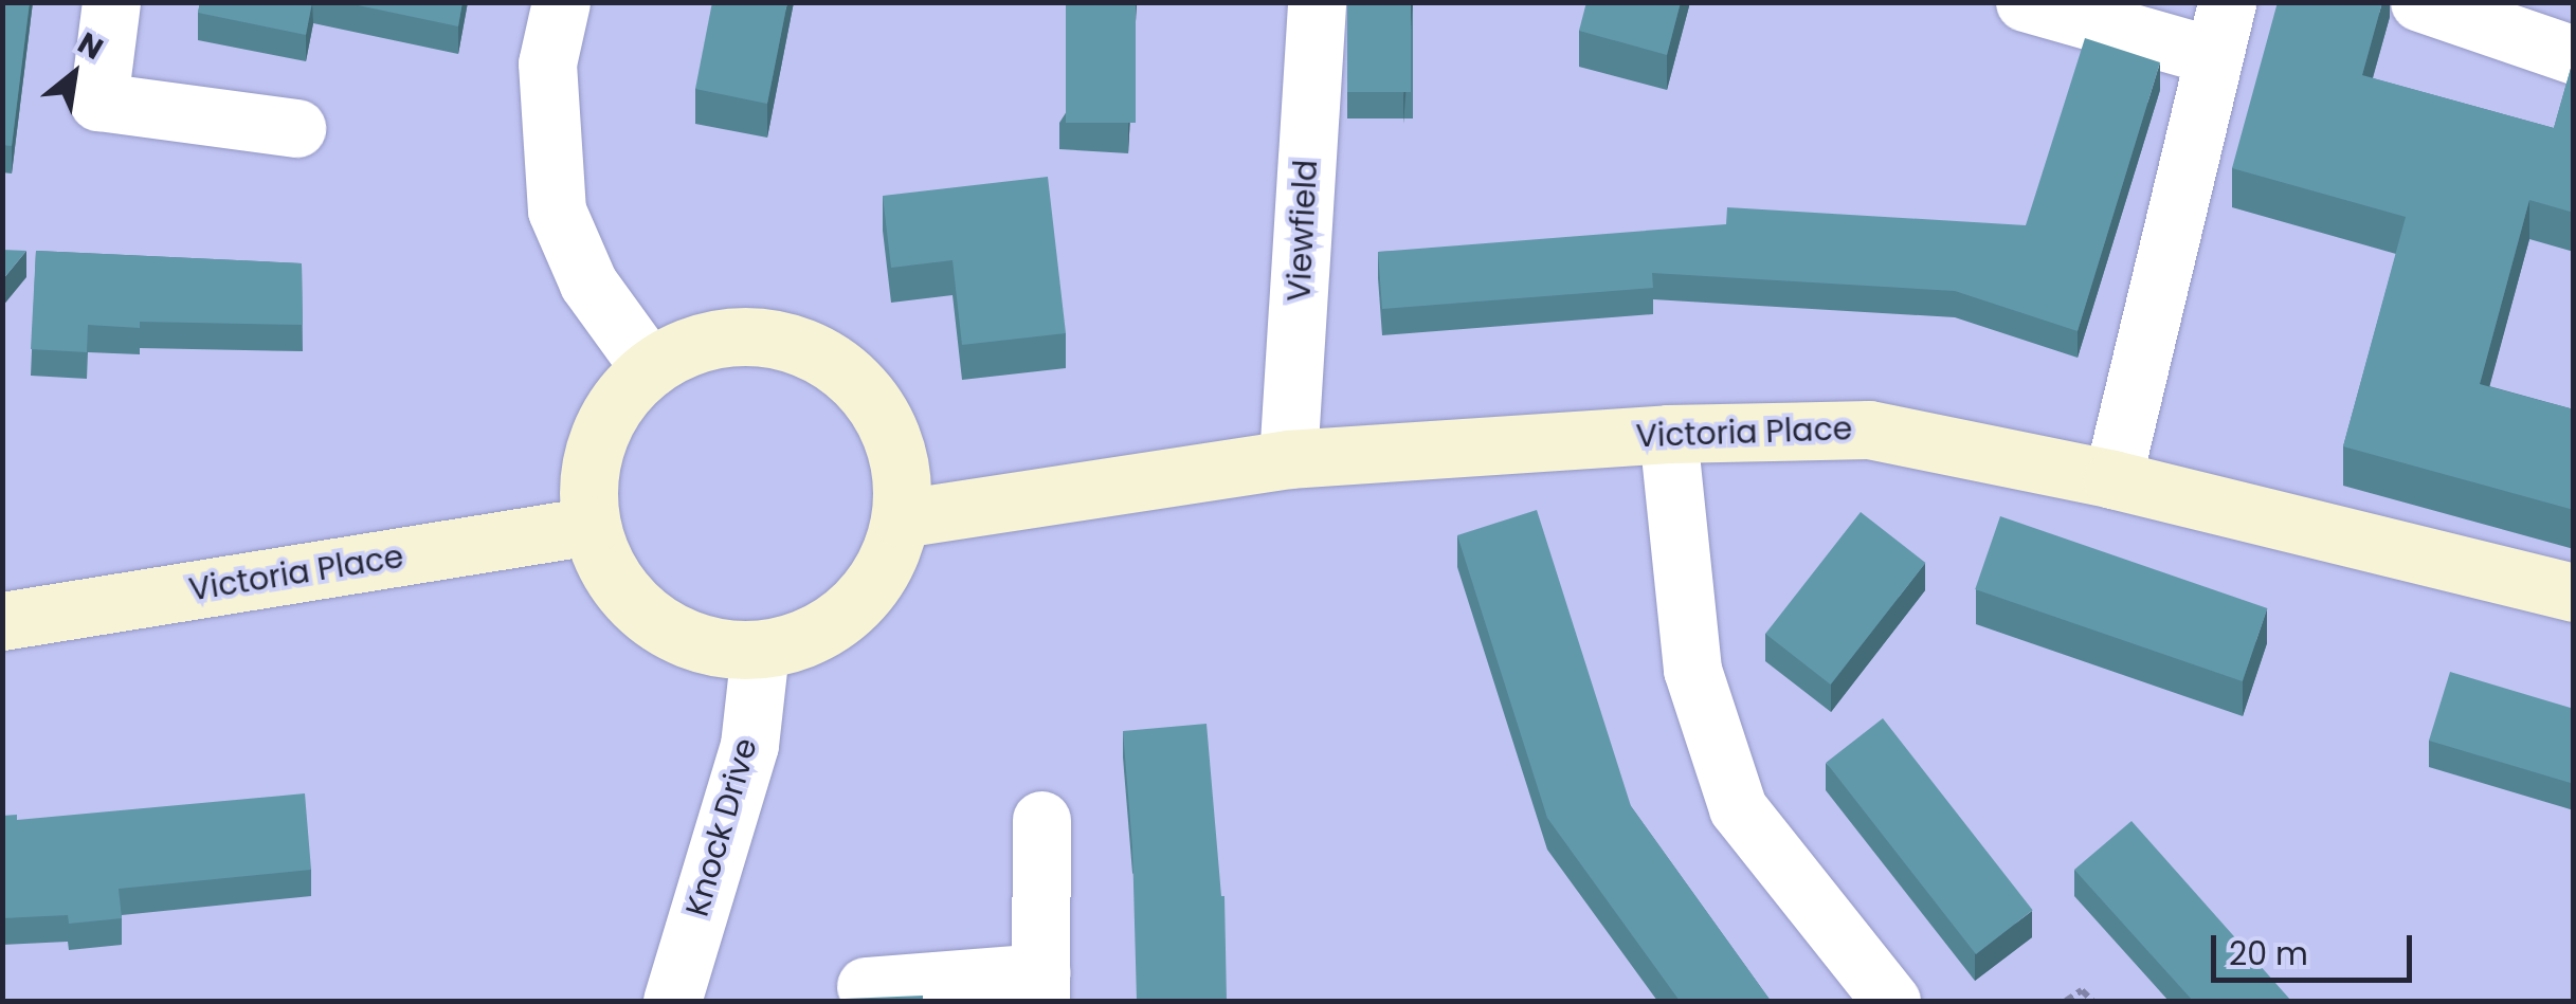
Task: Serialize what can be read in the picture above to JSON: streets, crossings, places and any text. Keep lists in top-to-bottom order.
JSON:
{
  "streets": {
    "street": ["Viewfield", "Victoria Place", "Knock Drive"]
  },
  "crossings": [
    ["Viewfield", "Victoria Place"],
    ["Victoria Place", "Knock Drive"]
  ],
  "scale_bar": "20 m",
  "north": "top right"
}
